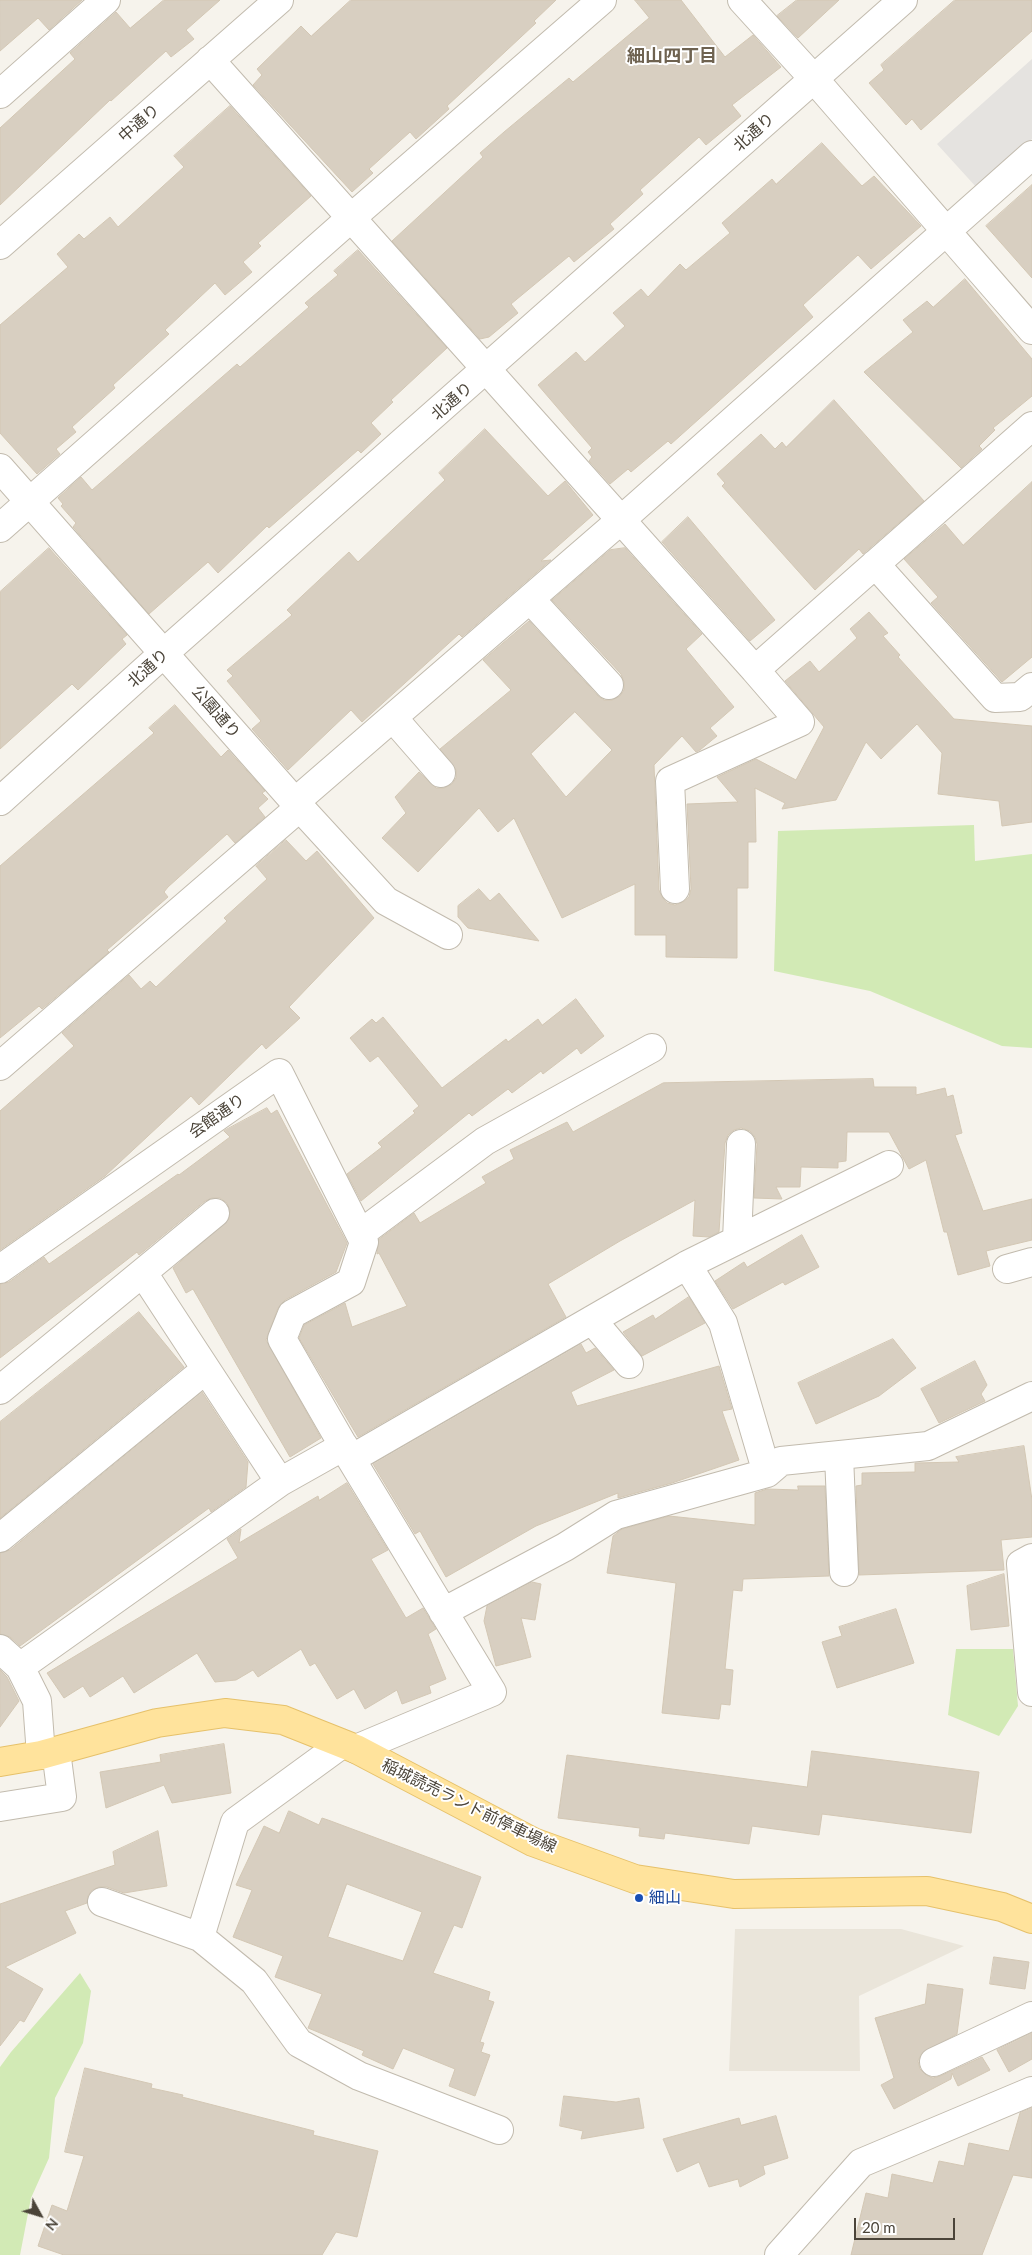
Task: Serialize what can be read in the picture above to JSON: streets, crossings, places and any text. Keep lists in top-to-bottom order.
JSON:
{
  "streets": {
    "main road": ["稲城読売ランド前停車場線"],
    "street": [
      "中通り",
      "北通り",
      "公園通り",
      "会館通り"
    ]
  },
  "crossings": [
    ["北通り", "公園通り"]
  ],
  "districts": ["細山四丁目"],
  "places": ["細山"],
  "scale_bar": "20 m",
  "north": "bottom right"
}
